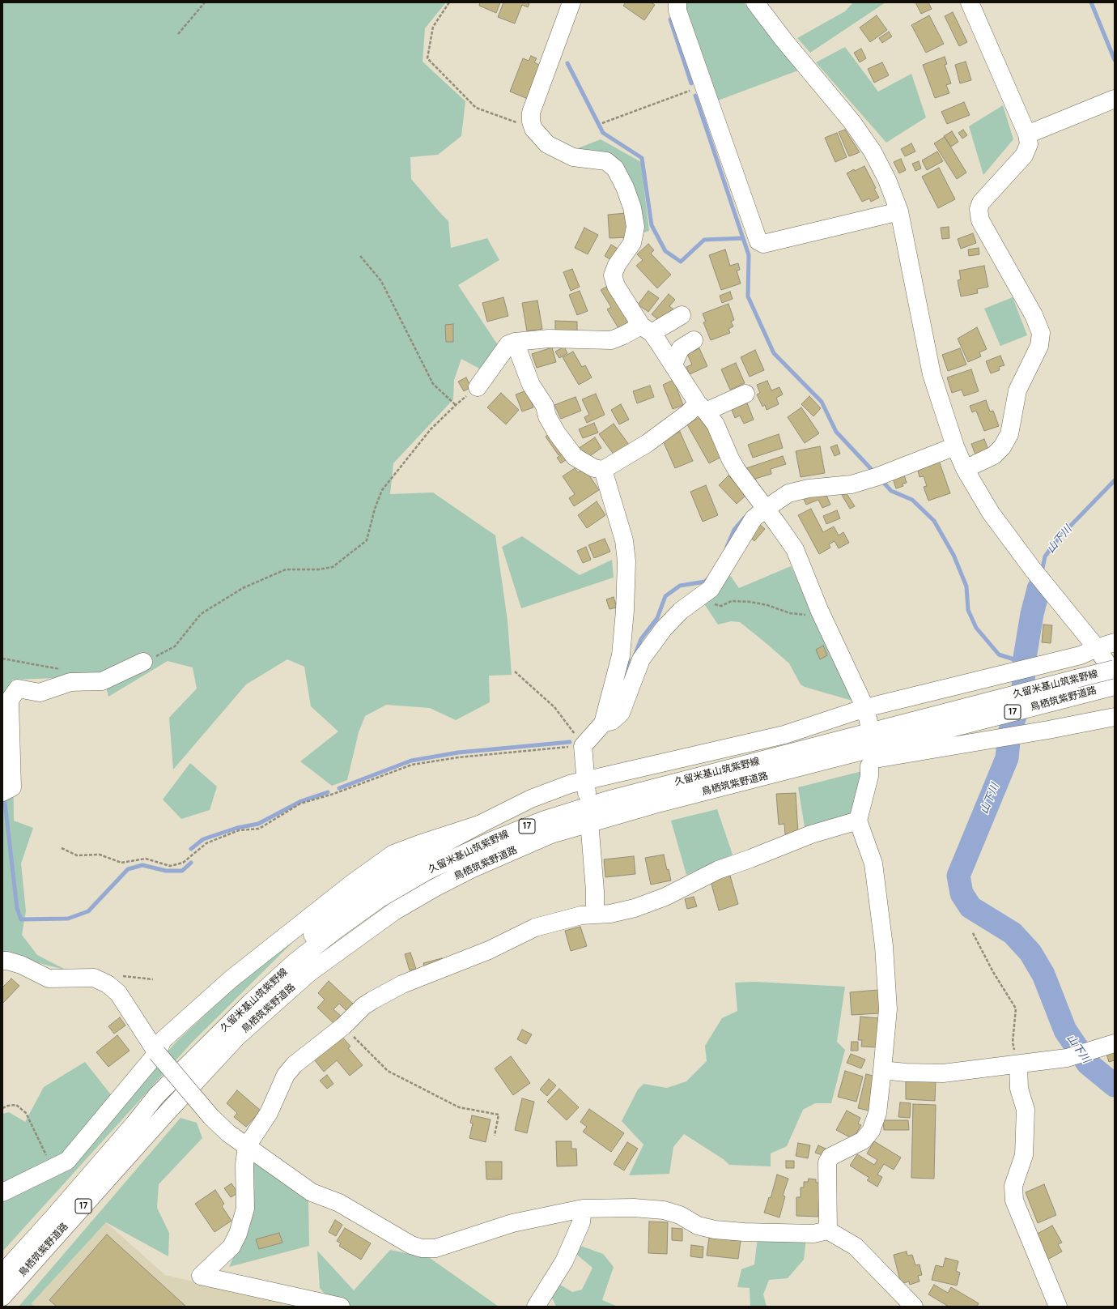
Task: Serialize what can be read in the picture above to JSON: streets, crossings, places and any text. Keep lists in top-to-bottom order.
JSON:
{
  "streets": {
    "street": ["久留米基山筑紫野線", "鳥栖筑紫野道路", "17"]
  },
  "crossings": [
    ["久留米基山筑紫野線", "鳥栖筑紫野道路"]
  ],
  "water": ["山下川"]
}
